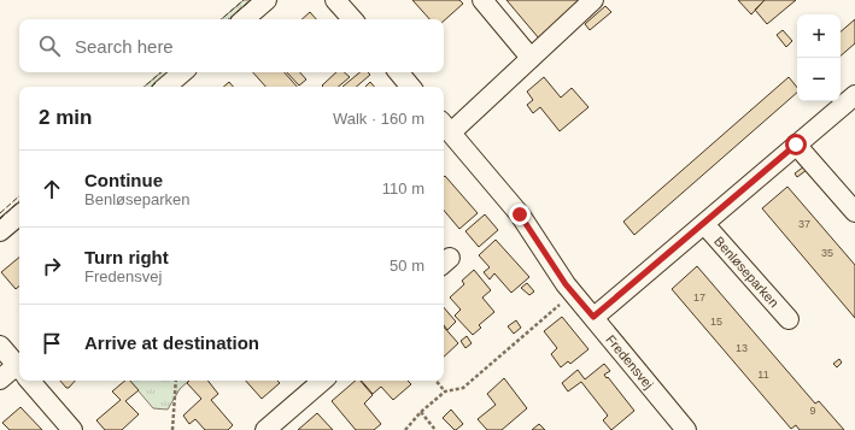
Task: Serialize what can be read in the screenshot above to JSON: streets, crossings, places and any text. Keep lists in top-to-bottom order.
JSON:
{
  "streets": {
    "street": ["Benløseparken", "Fredensvej"]
  },
  "crossings": [
    ["Benløseparken", "Fredensvej"]
  ],
  "house_numbers": [
    "37",
    "35",
    "17",
    "15",
    "13",
    "11",
    "9"
  ],
  "page": {
    "map_buttons": ["+", "−"],
    "search": "Search here",
    "heading": ["2 min", "Walk · 160 m"],
    "list": [
      ["Continue", "Benløseparken", "110 m"],
      ["Turn right", "Fredensvej", "50 m"],
      "Arrive at destination"
    ]
  }
}
